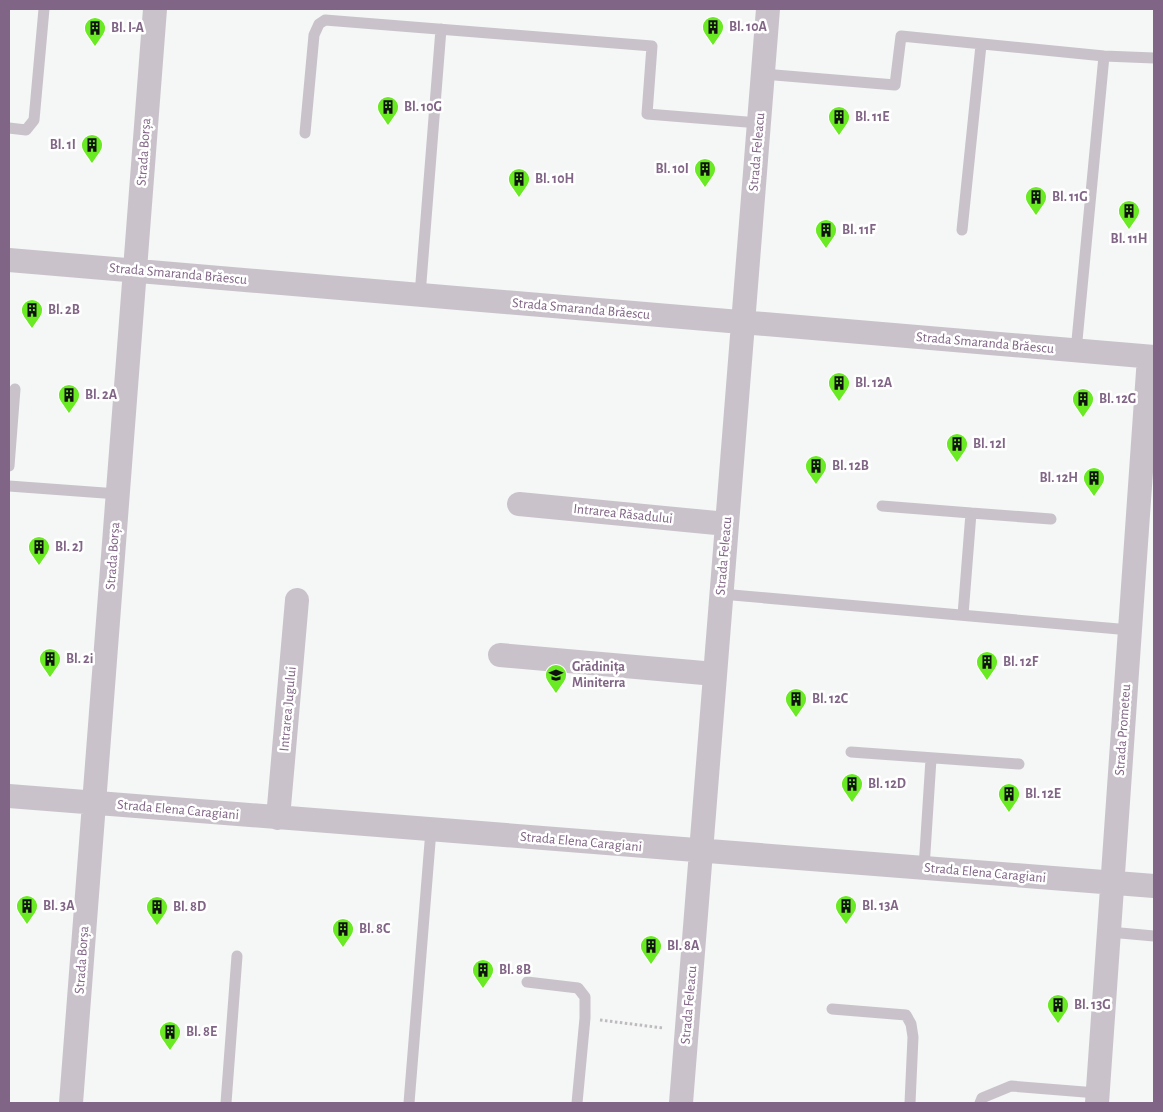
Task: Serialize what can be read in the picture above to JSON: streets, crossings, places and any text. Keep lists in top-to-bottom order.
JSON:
{
  "streets": {
    "street": [
      "Strada Borșa",
      "Strada Feleacu",
      "Strada Smaranda Brăescu",
      "Intrarea Răsadului",
      "Intrarea Jugului",
      "Strada Prometeu",
      "Strada Elena Caragiani"
    ]
  },
  "crossings": [
    ["Strada Borșa", "Strada Smaranda Brăescu"],
    ["Strada Borșa", "Strada Elena Caragiani"],
    ["Strada Feleacu", "Strada Smaranda Brăescu"],
    ["Strada Feleacu", "Intrarea Răsadului"],
    ["Strada Feleacu", "Strada Elena Caragiani"],
    ["Strada Smaranda Brăescu", "Strada Prometeu"],
    ["Intrarea Jugului", "Strada Elena Caragiani"],
    ["Strada Prometeu", "Strada Elena Caragiani"]
  ],
  "places": {
    "building": [
      "Bl. 10A",
      "Bl. I-A",
      "Bl. 10G",
      "Bl. 11E",
      "Bl. 1I",
      "Bl. 10I",
      "Bl. 10H",
      "Bl. 11G",
      "Bl. 11H",
      "Bl. 11F",
      "Bl. 2B",
      "Bl. 12A",
      "Bl. 2A",
      "Bl. 12G",
      "Bl. 12I",
      "Bl. 12B",
      "Bl. 12H",
      "Bl. 2J",
      "Bl. 2i",
      "Bl. 12F",
      "Bl. 12C",
      "Bl. 12D",
      "Bl. 12E",
      "Bl. 3A",
      "Bl. 13A",
      "Bl. 8D",
      "Bl. 8C",
      "Bl. 8A",
      "Bl. 8B",
      "Bl. 13G",
      "Bl. 8E"
    ],
    "school or university": ["Grădinița Miniterra"]
  }
}
